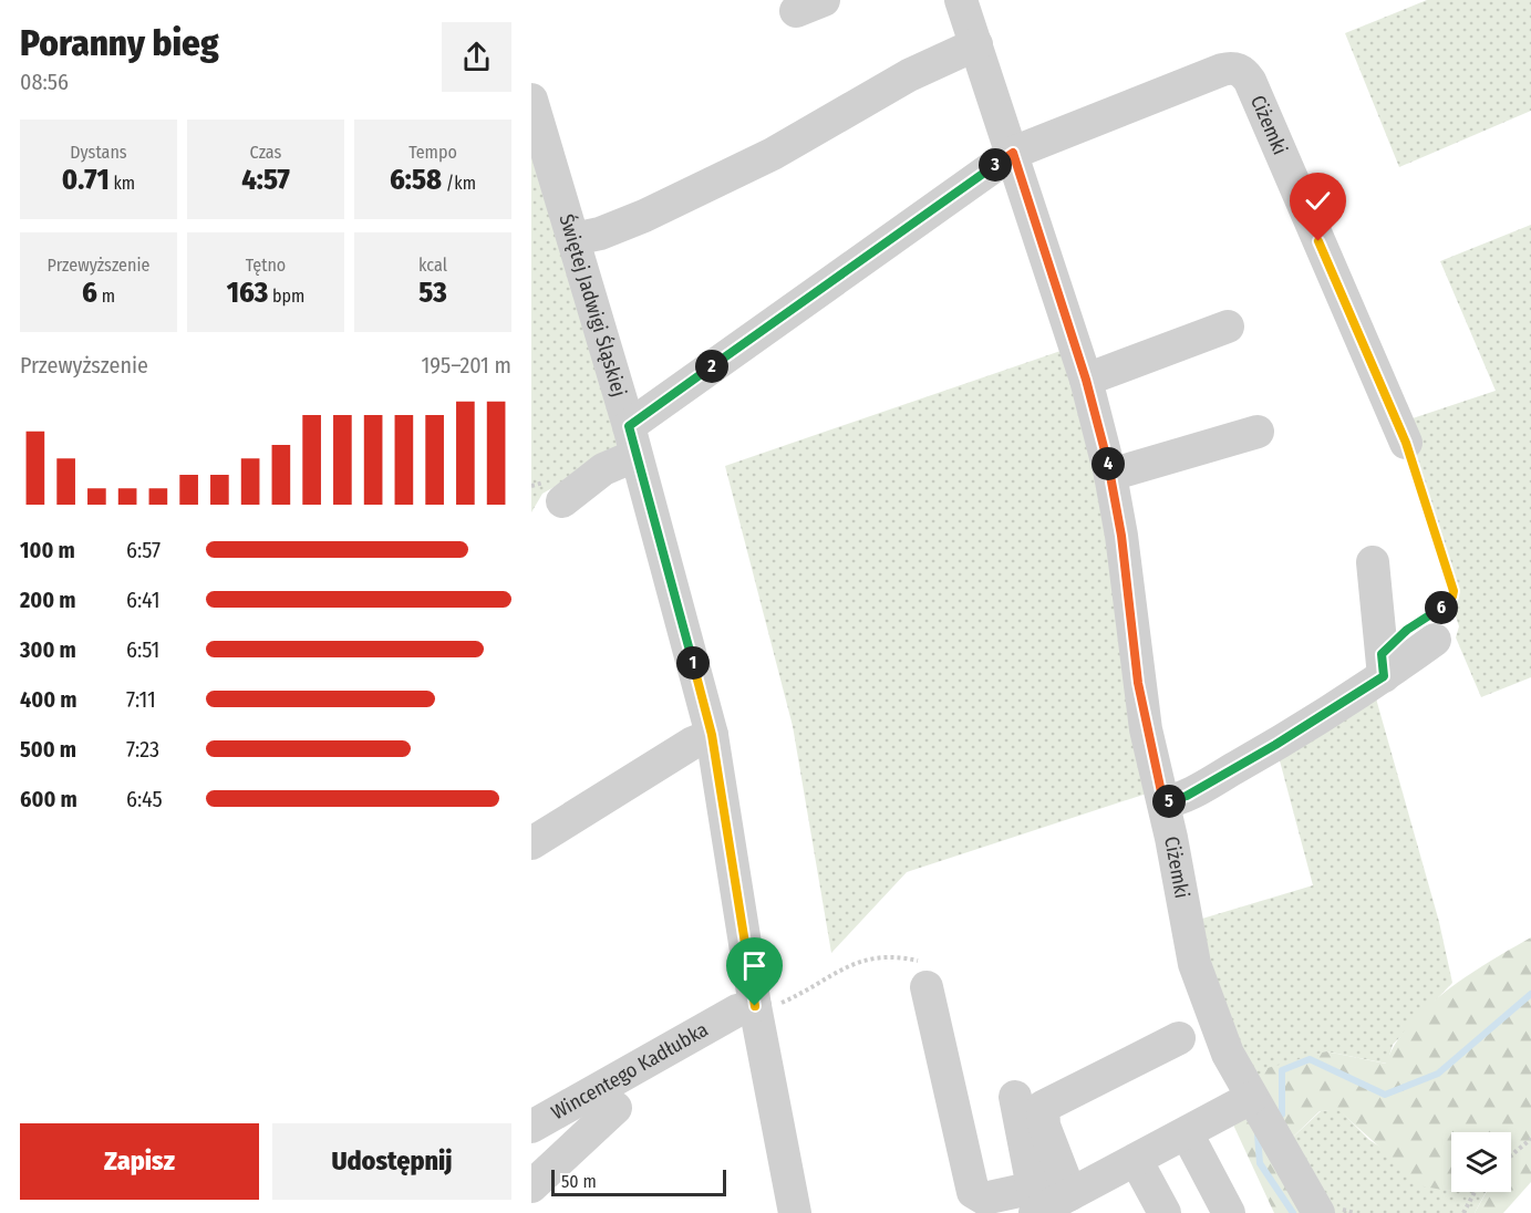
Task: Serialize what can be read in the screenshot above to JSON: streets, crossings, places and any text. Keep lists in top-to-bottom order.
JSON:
{
  "streets": {
    "street": ["Ciżemki", "Świętej Jadwigi Śląskiej", "Wincentego Kadłubka"]
  },
  "crossings": [
    ["Świętej Jadwigi Śląskiej", "Wincentego Kadłubka"]
  ],
  "scale_bar": "50 m",
  "page": {
    "heading": ["Poranny bieg", "08:56"],
    "stats": [
      ["Dystans", "0.71 km"],
      ["Czas", "4:57"],
      ["Tempo", "6:58 /km"],
      ["Przewyższenie", "6 m"],
      ["Tętno", "163 bpm"],
      ["kcal", "53"]
    ],
    "pins": [
      "3",
      "2",
      "4",
      "6",
      "1",
      "5"
    ],
    "chart": ["Przewyższenie", "195–201 m"],
    "list": [
      {
        "name": "100 m",
        "note": "6:57"
      },
      {
        "name": "200 m",
        "note": "6:41"
      },
      {
        "name": "300 m",
        "note": "6:51"
      },
      {
        "name": "400 m",
        "note": "7:11"
      },
      {
        "name": "500 m",
        "note": "7:23"
      },
      {
        "name": "600 m",
        "note": "6:45"
      }
    ],
    "buttons": ["Zapisz", "Udostępnij"],
    "scale": "50 m"
  }
}
